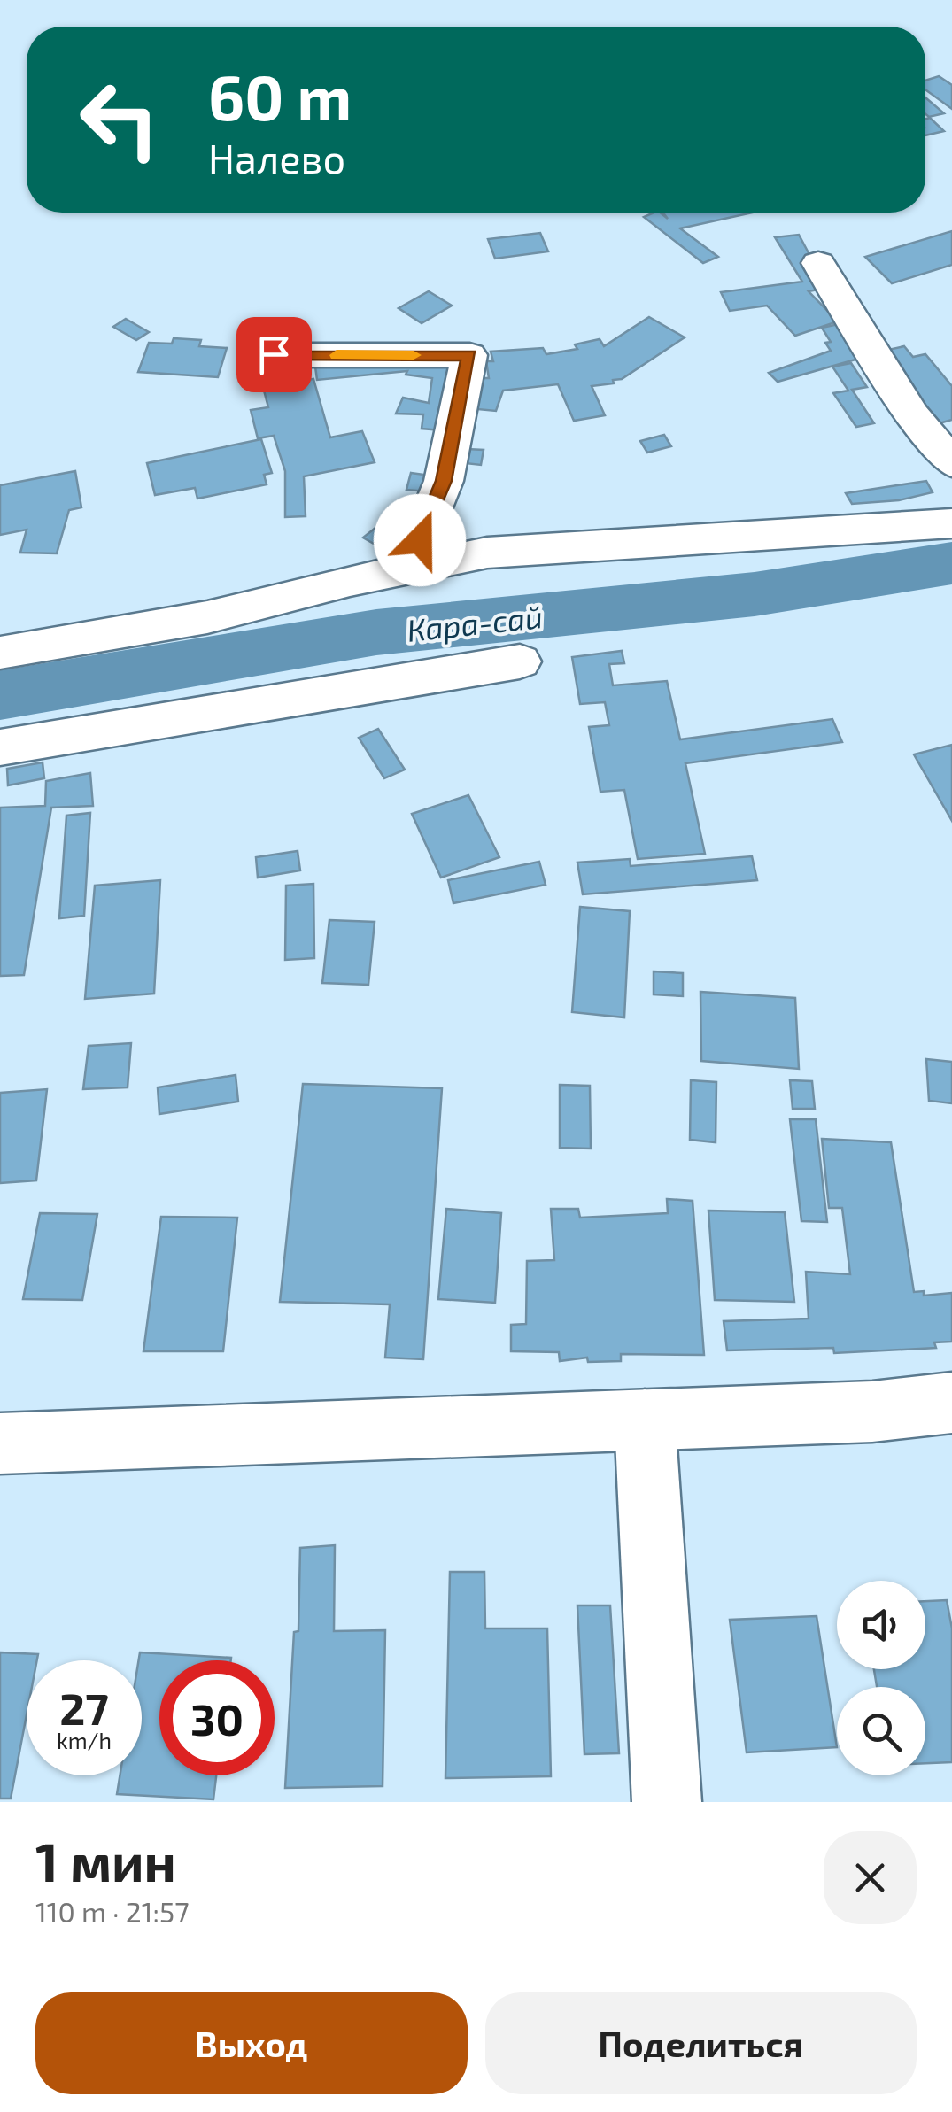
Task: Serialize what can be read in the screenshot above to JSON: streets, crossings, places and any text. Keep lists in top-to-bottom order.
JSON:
{
  "water": ["Кара-сай"],
  "page": {
    "turn": ["60 m", "Налево"],
    "speed": "27 km/h",
    "limit": "30",
    "heading": ["1 мин", "110 m · 21:57"],
    "buttons": ["Выход", "Поделиться"]
  }
}
